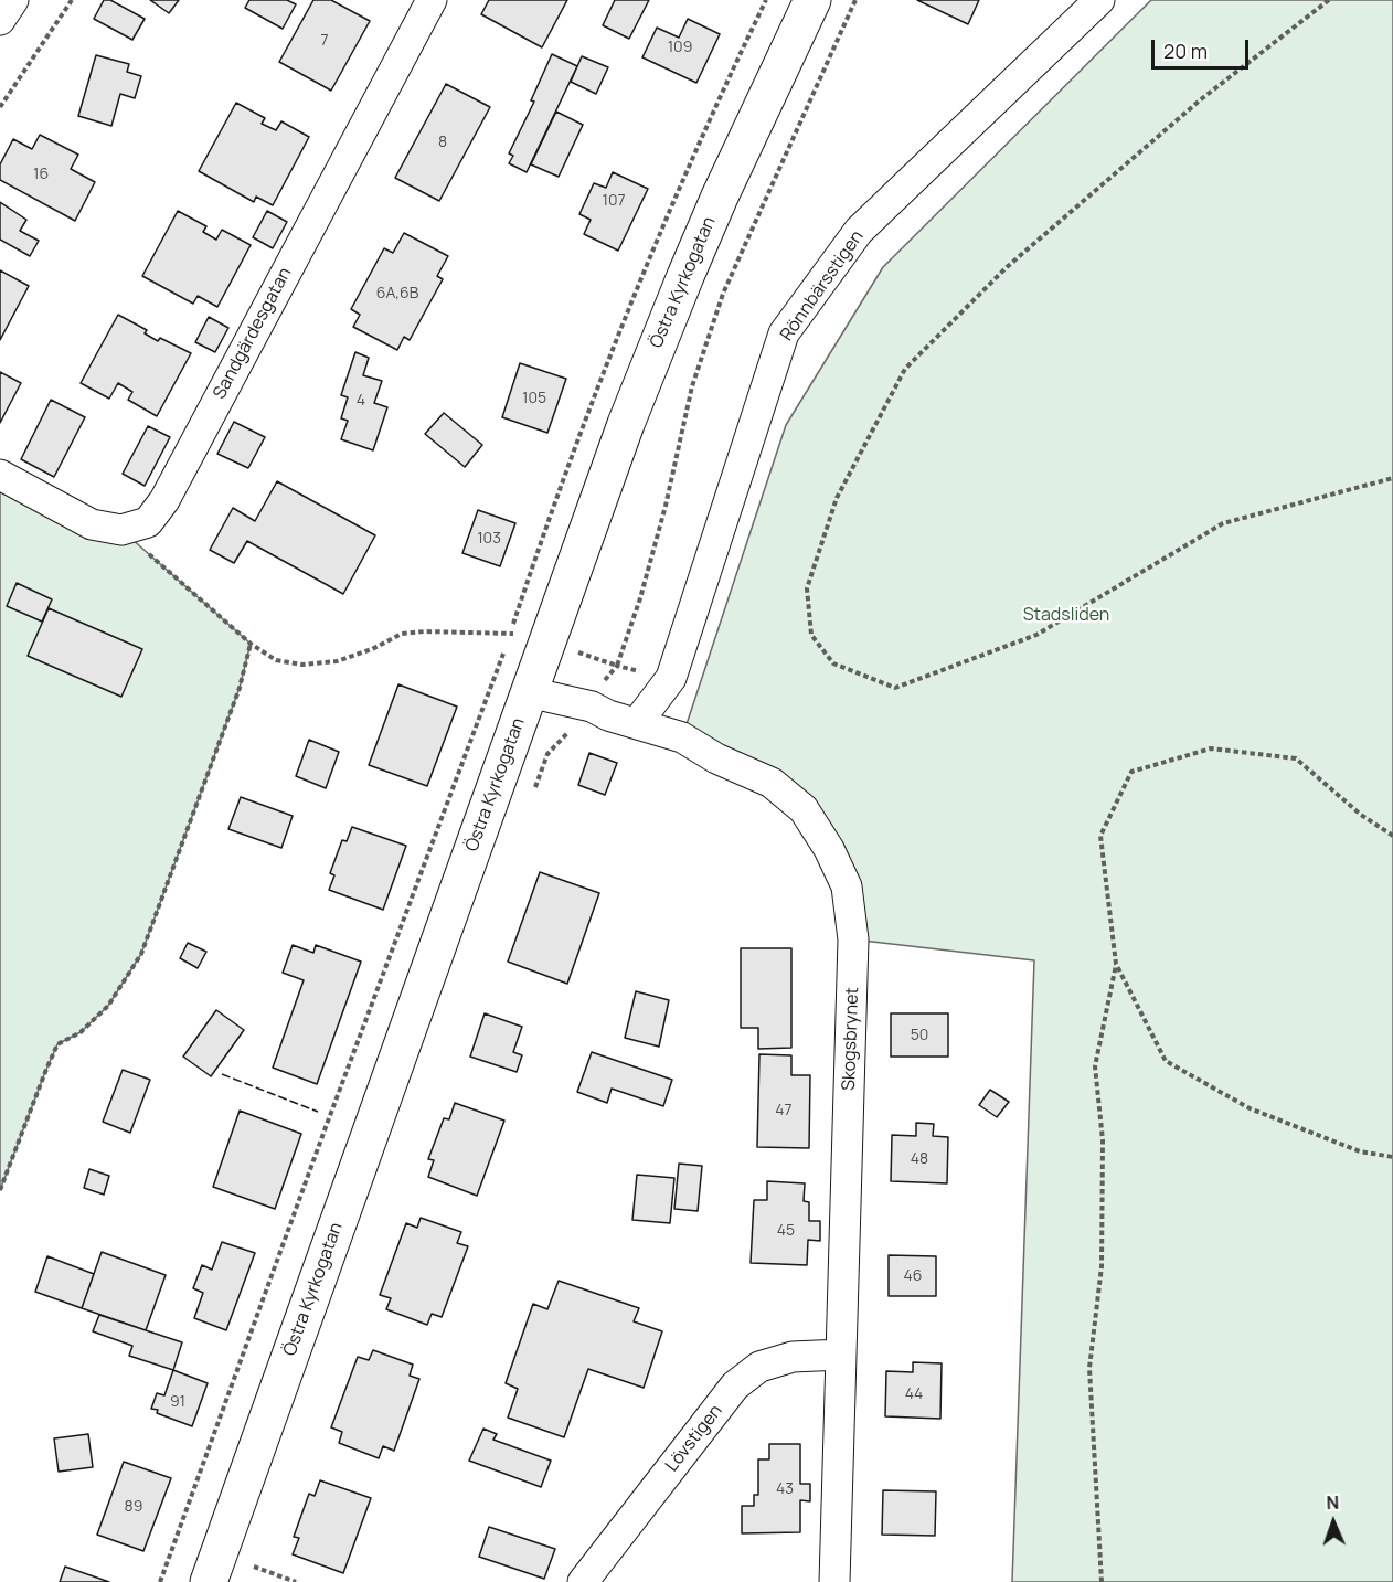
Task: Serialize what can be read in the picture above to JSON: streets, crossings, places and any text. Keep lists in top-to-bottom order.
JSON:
{
  "streets": {
    "street": [
      "Östra Kyrkogatan",
      "Rönnbärsstigen",
      "Sandgärdesgatan",
      "Skogsbrynet",
      "Lövstigen"
    ]
  },
  "crossings": [
    ["Östra Kyrkogatan", "Skogsbrynet"],
    ["Rönnbärsstigen", "Skogsbrynet"],
    ["Skogsbrynet", "Lövstigen"]
  ],
  "parks": ["Stadsliden"],
  "house_numbers": [
    "7",
    "109",
    "8",
    "16",
    "107",
    "6A,6B",
    "105",
    "4",
    "103",
    "50",
    "47",
    "48",
    "45",
    "46",
    "44",
    "91",
    "43",
    "89"
  ],
  "scale_bar": "20 m",
  "north": "top"
}
